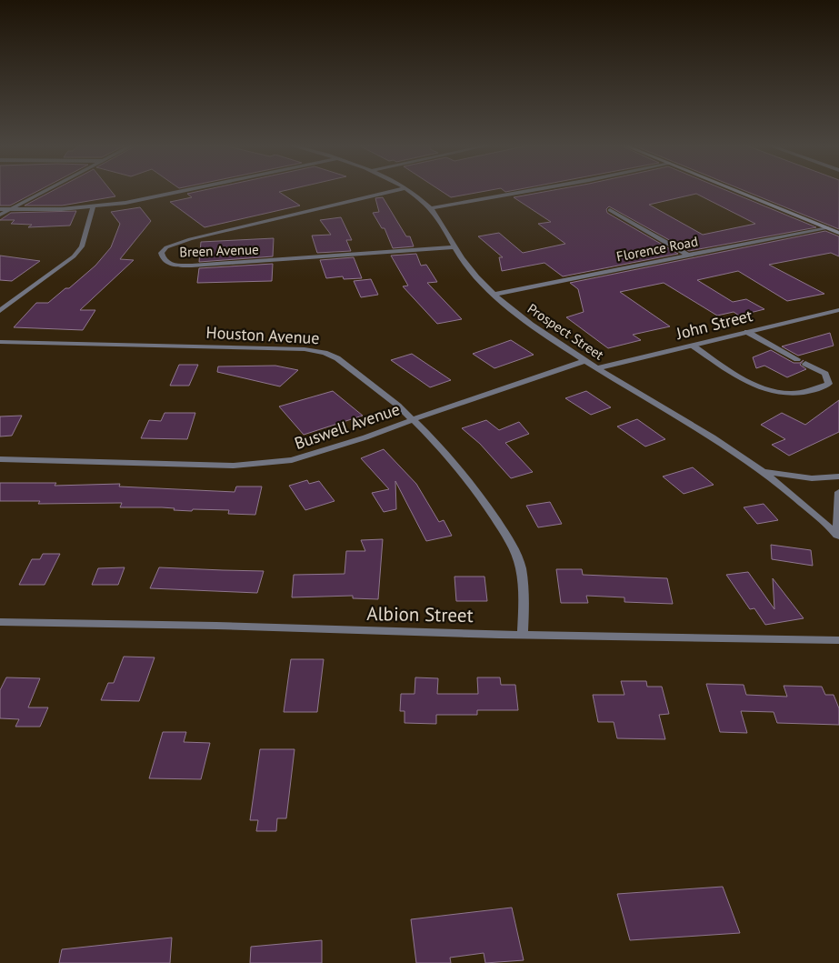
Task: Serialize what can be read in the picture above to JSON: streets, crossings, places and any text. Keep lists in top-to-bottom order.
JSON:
{
  "streets": {
    "street": [
      "Florence Road",
      "Breen Avenue",
      "John Street",
      "Prospect Street",
      "Houston Avenue",
      "Buswell Avenue",
      "Albion Street"
    ]
  },
  "crossings": [
    ["Florence Road", "Prospect Street"],
    ["Breen Avenue", "Prospect Street"],
    ["John Street", "Prospect Street"],
    ["Prospect Street", "Buswell Avenue"],
    ["Houston Avenue", "Buswell Avenue"],
    ["Houston Avenue", "Albion Street"]
  ]
}
